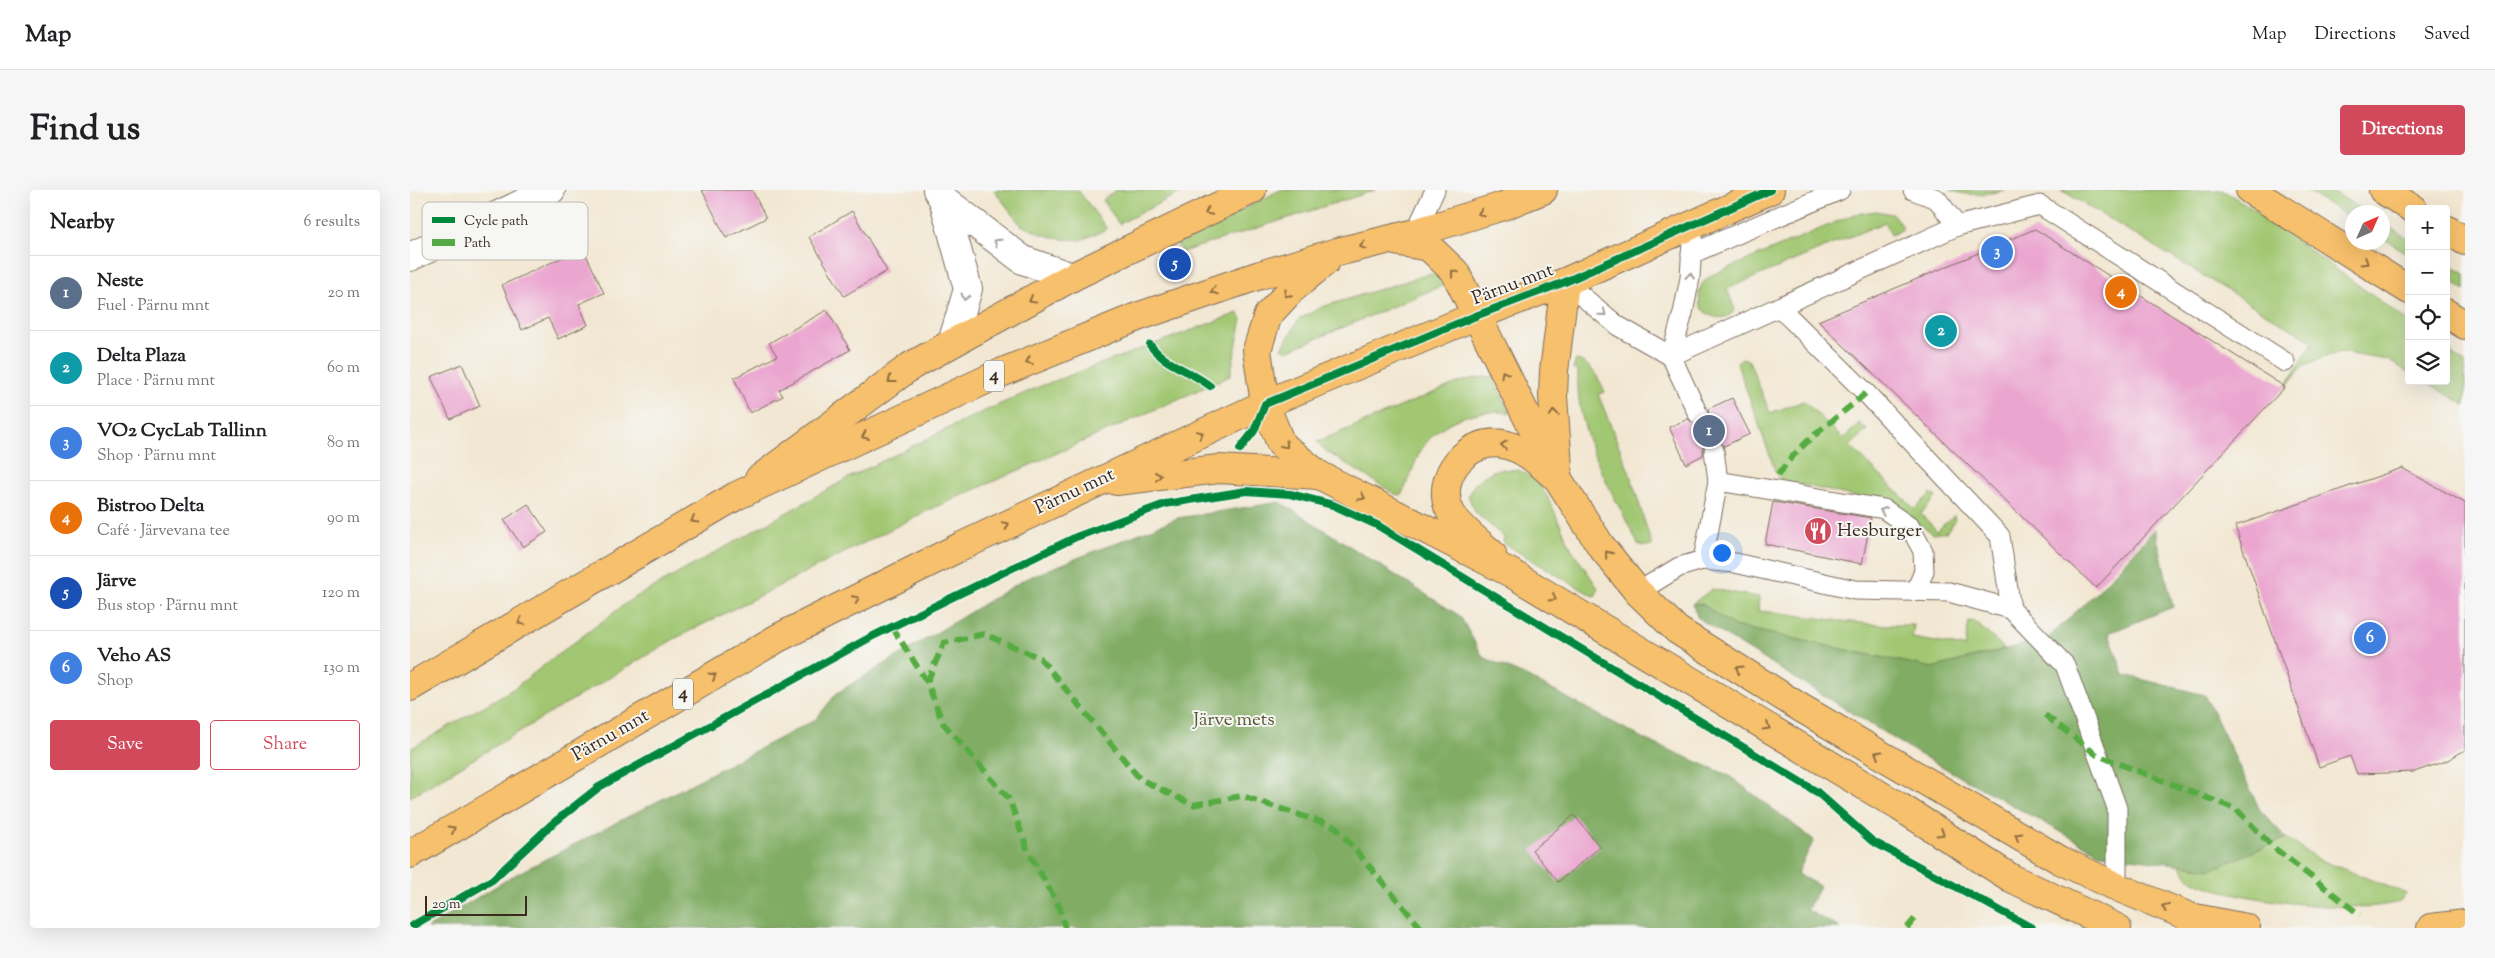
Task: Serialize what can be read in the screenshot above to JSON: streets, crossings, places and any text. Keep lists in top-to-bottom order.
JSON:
{
  "streets": {
    "main road": ["Pärnu mnt", "4"]
  },
  "parks": ["Järve mets"],
  "places": {
    "restaurant": ["Hesburger"]
  },
  "legend": ["Cycle path", "Path"],
  "scale_bar": "20 m",
  "north": "top right",
  "page": {
    "header": "Map",
    "nav": ["Map", "Directions", "Saved"],
    "title": "Find us",
    "buttons": [
      "Directions",
      ["Save", "Share"]
    ],
    "heading": ["Nearby", "6 results"],
    "map_buttons": ["+", "−"],
    "pins": [
      "3",
      "5",
      "4",
      "2",
      "1",
      "6"
    ],
    "list": [
      {
        "mark": "1",
        "name": "Neste",
        "note": "Fuel · Pärnu mnt",
        "value": "20 m"
      },
      {
        "mark": "2",
        "name": "Delta Plaza",
        "note": "Place · Pärnu mnt",
        "value": "60 m"
      },
      {
        "mark": "3",
        "name": "VO2 CycLab Tallinn",
        "note": "Shop · Pärnu mnt",
        "value": "80 m"
      },
      {
        "mark": "4",
        "name": "Bistroo Delta",
        "note": "Café · Järvevana tee",
        "value": "90 m"
      },
      {
        "mark": "5",
        "name": "Järve",
        "note": "Bus stop · Pärnu mnt",
        "value": "120 m"
      },
      {
        "mark": "6",
        "name": "Veho AS",
        "note": "Shop",
        "value": "130 m"
      }
    ],
    "scale": "20 m"
  }
}
